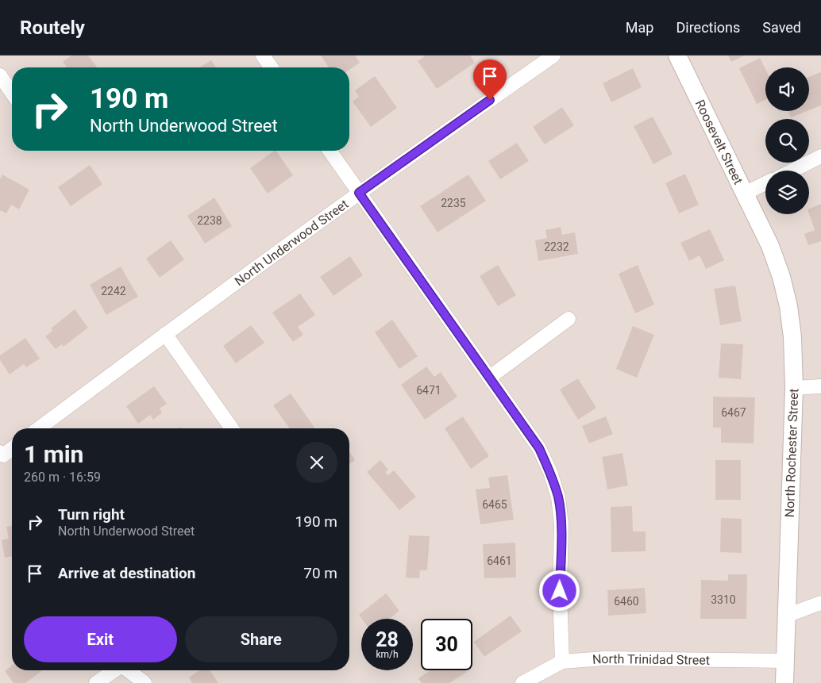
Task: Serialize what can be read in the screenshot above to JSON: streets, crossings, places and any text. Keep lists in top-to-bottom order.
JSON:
{
  "streets": {
    "street": [
      "Roosevelt Street",
      "North Underwood Street",
      "North Rochester Street",
      "North Trinidad Street"
    ]
  },
  "crossings": [
    ["Roosevelt Street", "North Rochester Street"],
    ["North Rochester Street", "North Trinidad Street"]
  ],
  "house_numbers": [
    "2235",
    "2238",
    "2232",
    "2242",
    "6471",
    "6467",
    "6465",
    "6461",
    "3310",
    "6460"
  ],
  "page": {
    "header": "Routely",
    "nav": ["Map", "Directions", "Saved"],
    "turn": ["190 m", "North Underwood Street"],
    "heading": ["1 min", "260 m · 16:59"],
    "list": [
      {
        "name": "Turn right",
        "note": "North Underwood Street",
        "value": "190 m"
      },
      {
        "name": "Arrive at destination",
        "value": "70 m"
      }
    ],
    "buttons": ["Exit", "Share"],
    "speed": "28 km/h",
    "limit": "30"
  }
}
